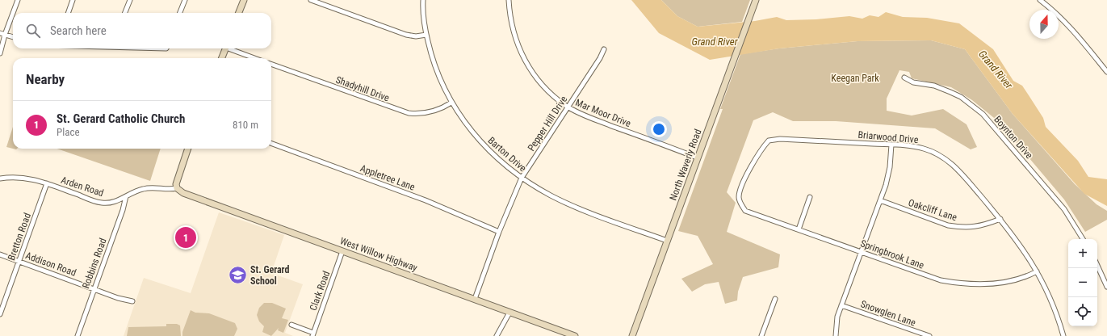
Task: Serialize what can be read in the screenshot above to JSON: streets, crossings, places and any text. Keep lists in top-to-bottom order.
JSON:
{
  "streets": {
    "street": [
      "Shadyhill Drive",
      "Mar Moor Drive",
      "Pepper Hill Drive",
      "Briarwood Drive",
      "Boynton Drive",
      "Barton Drive",
      "North Waverly Road",
      "Appletree Lane",
      "Arden Road",
      "Oakcliff Lane",
      "Bretton Road",
      "West Willow Highway",
      "Springbrook Lane",
      "Robbins Road",
      "Addison Road",
      "Clark Road",
      "Snowglen Lane"
    ]
  },
  "crossings": [
    ["Shadyhill Drive", "Barton Drive"],
    ["Mar Moor Drive", "Pepper Hill Drive"],
    ["Mar Moor Drive", "North Waverly Road"],
    ["Pepper Hill Drive", "Barton Drive"],
    ["Pepper Hill Drive", "Appletree Lane"],
    ["Pepper Hill Drive", "West Willow Highway"],
    ["Briarwood Drive", "Oakcliff Lane"],
    ["Briarwood Drive", "Springbrook Lane"],
    ["Barton Drive", "North Waverly Road"],
    ["Arden Road", "Bretton Road"],
    ["Arden Road", "West Willow Highway"],
    ["Arden Road", "Robbins Road"],
    ["Bretton Road", "Addison Road"],
    ["West Willow Highway", "Clark Road"],
    ["Robbins Road", "Addison Road"]
  ],
  "water": ["Grand River"],
  "parks": ["Keegan Park"],
  "places": {
    "school or university": ["St. Gerard School"]
  },
  "north": "top",
  "page": {
    "search": "Search here",
    "heading": "Nearby",
    "list": [
      {
        "mark": "1",
        "name": "St. Gerard Catholic Church",
        "note": "Place",
        "value": "810 m"
      }
    ],
    "pins": "1",
    "map_buttons": ["+", "−"]
  }
}
